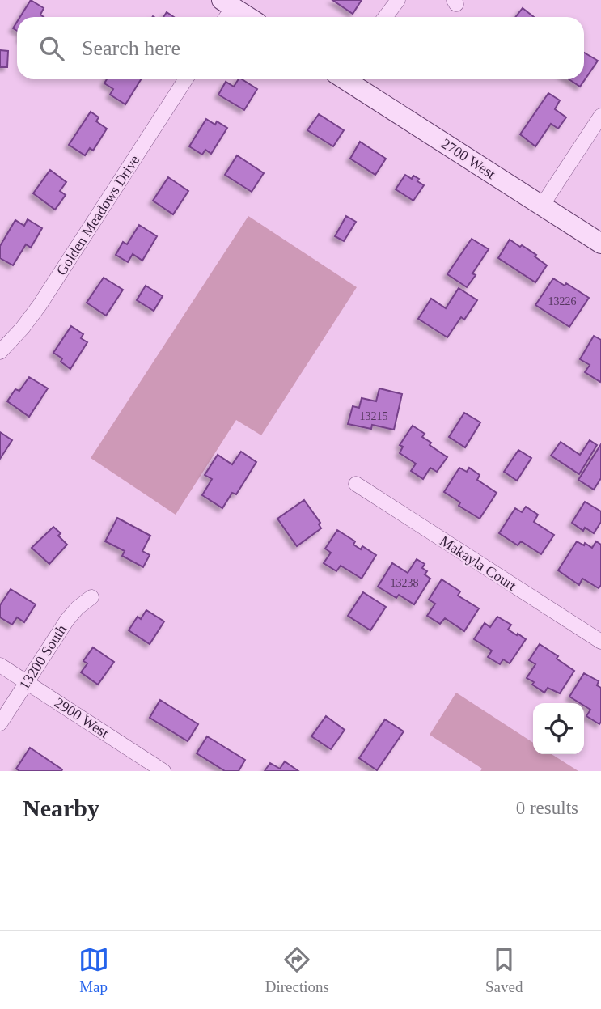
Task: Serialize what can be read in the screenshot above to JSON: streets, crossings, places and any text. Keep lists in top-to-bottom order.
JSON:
{
  "streets": {
    "main road": ["2700 West"],
    "street": [
      "Golden Meadows Drive",
      "Makayla Court",
      "13200 South",
      "2900 West"
    ]
  },
  "crossings": [
    ["13200 South", "2900 West"]
  ],
  "house_numbers": ["13226", "13215", "13238"],
  "page": {
    "search": "Search here",
    "heading": ["Nearby", "0 results"],
    "nav": ["Map", "Directions", "Saved"]
  }
}
